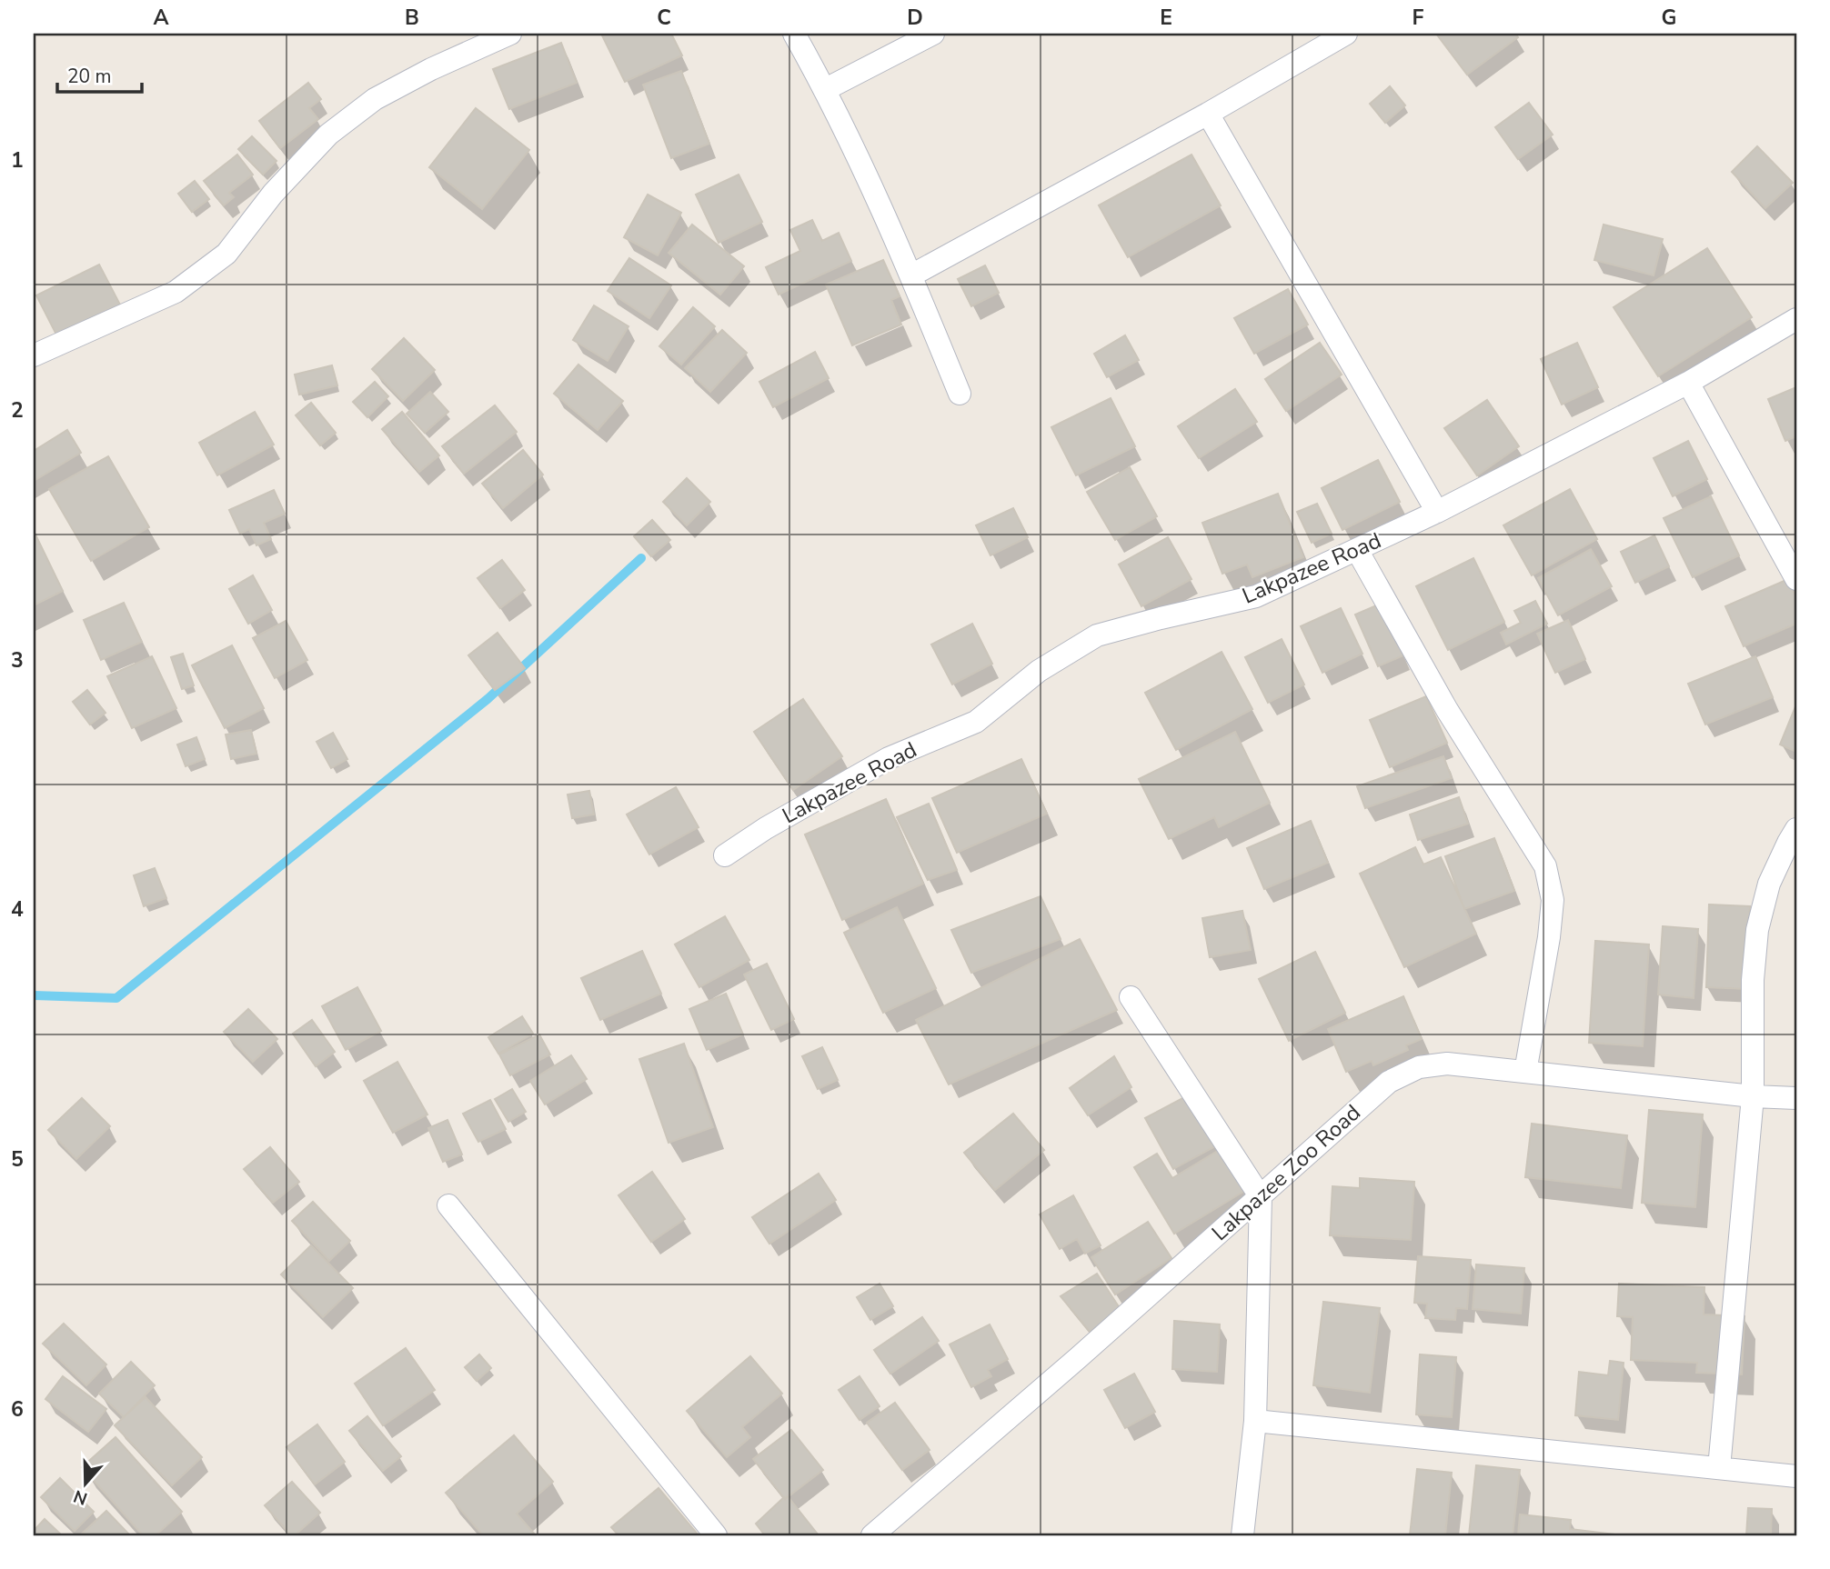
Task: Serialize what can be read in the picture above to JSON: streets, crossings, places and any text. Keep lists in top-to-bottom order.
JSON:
{
  "streets": {
    "street": ["Lakpazee Road", "Lakpazee Zoo Road"]
  },
  "scale_bar": "20 m",
  "north": "bottom",
  "grid": {
    "columns": [
      "A",
      "B",
      "C",
      "D",
      "E",
      "F",
      "G"
    ],
    "rows": [
      "1",
      "2",
      "3",
      "4",
      "5",
      "6"
    ]
  }
}
